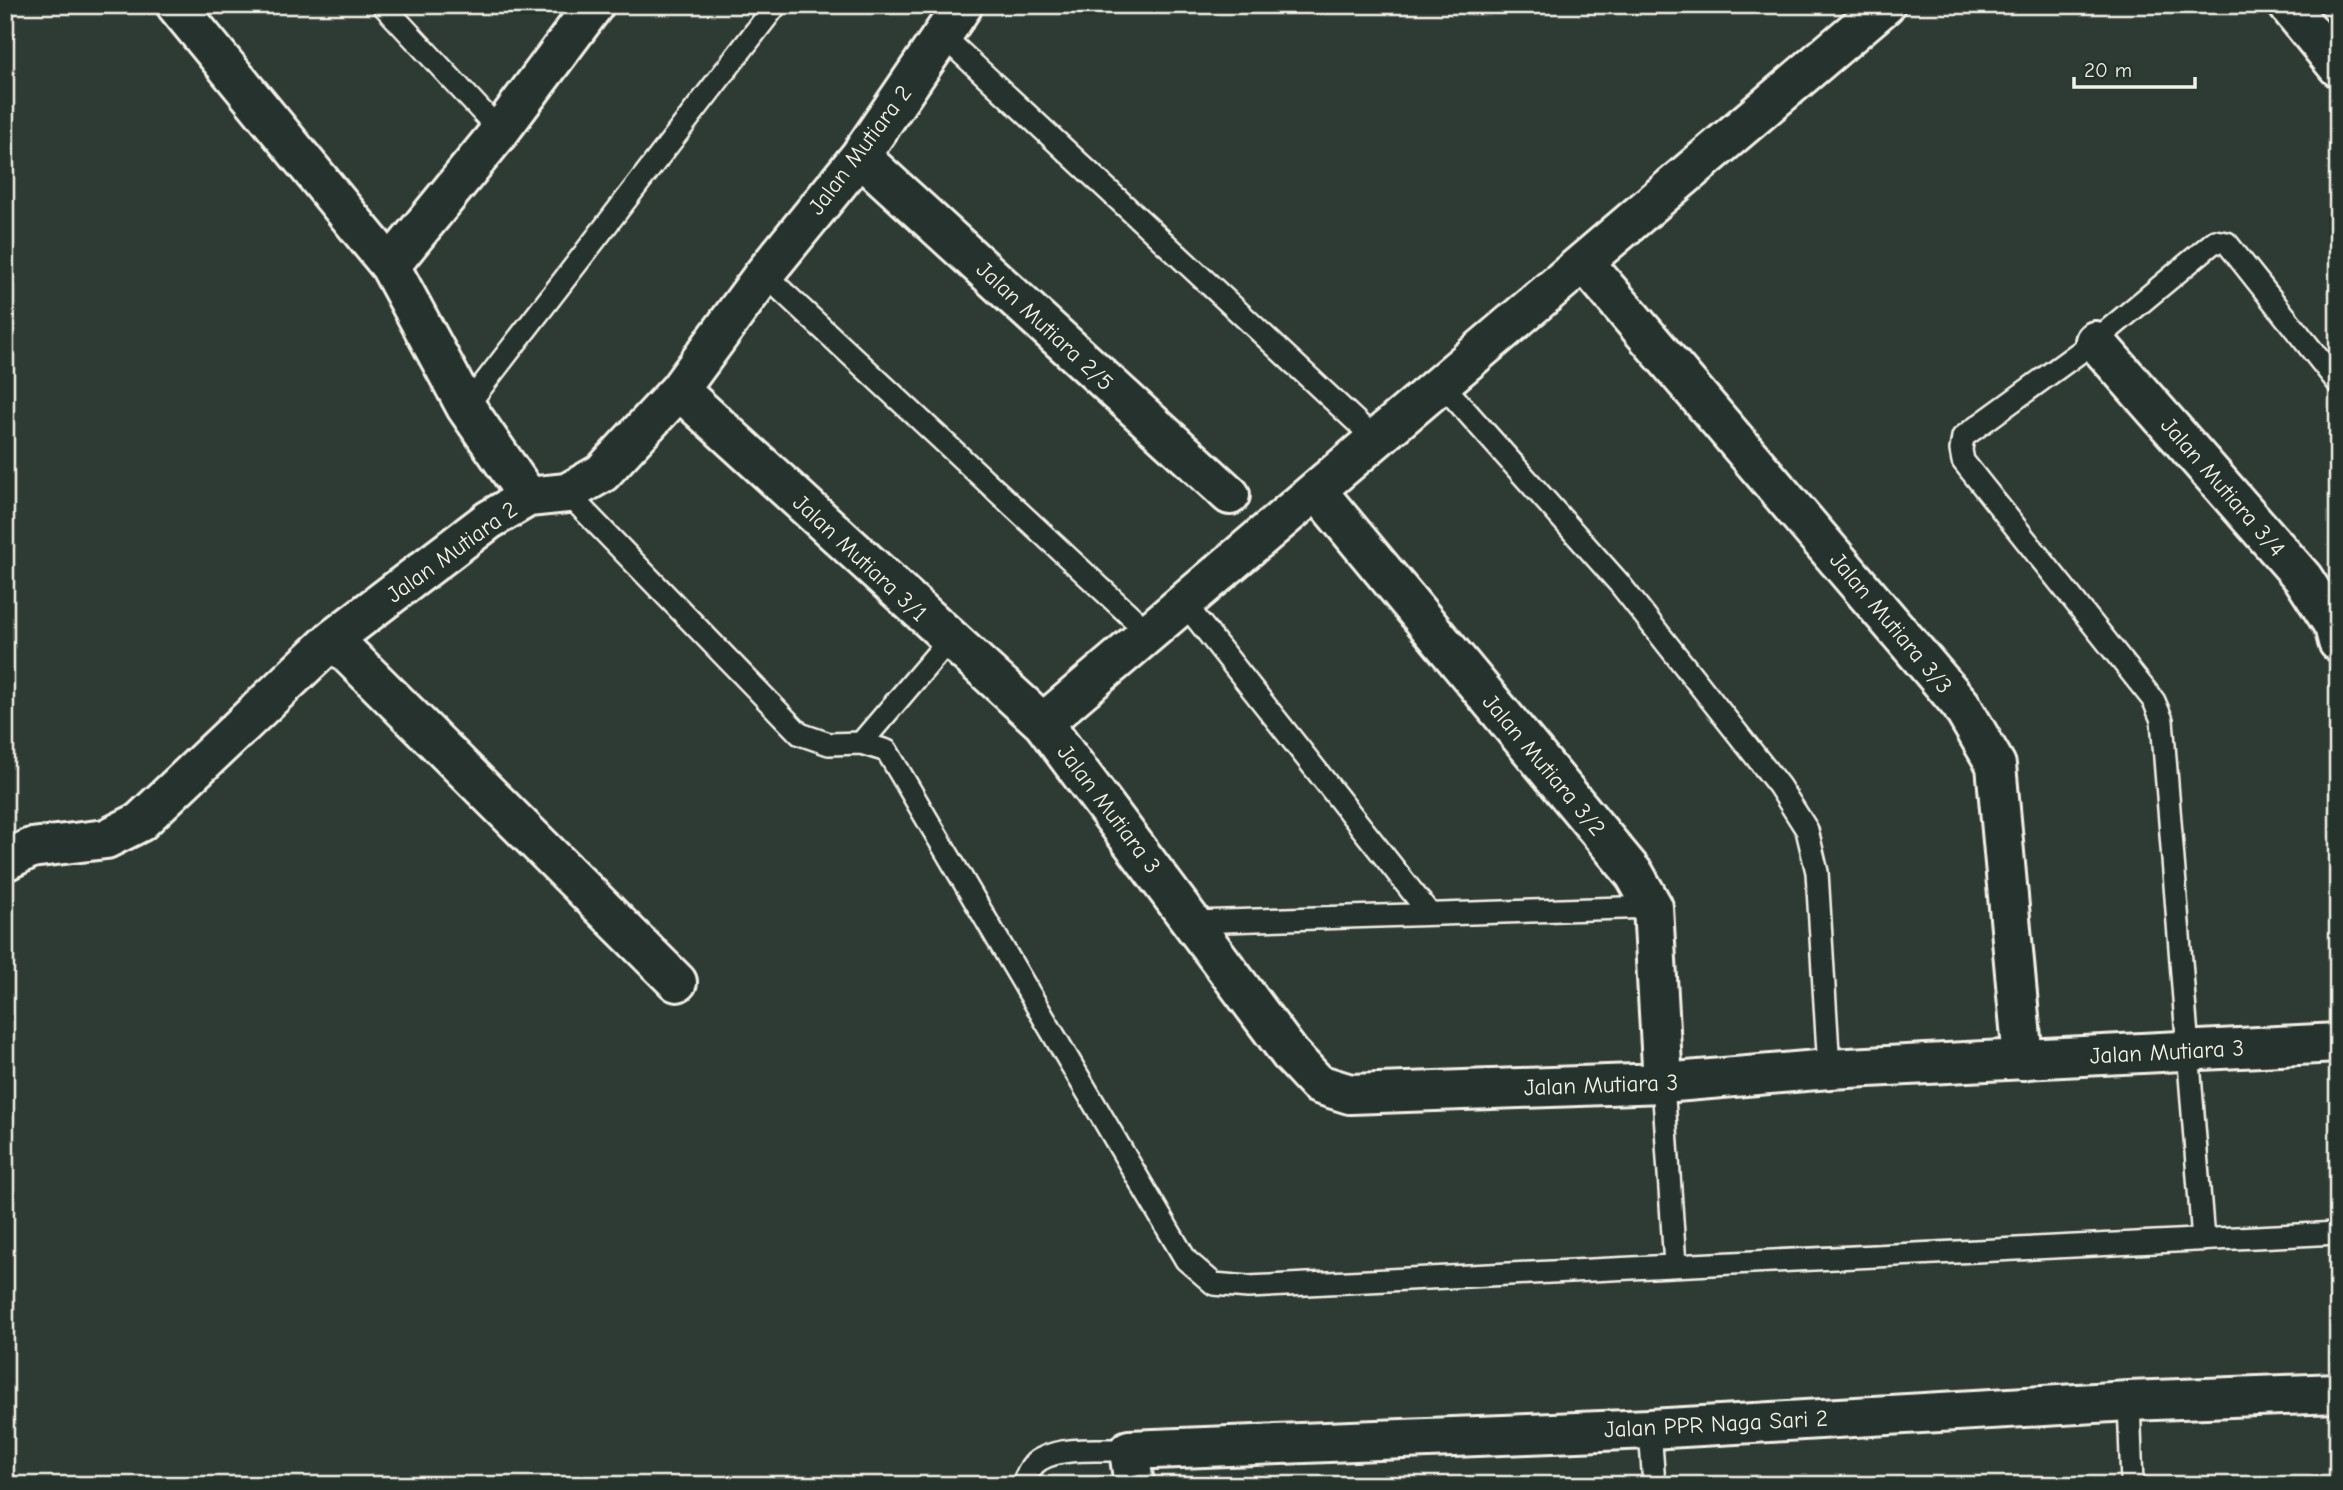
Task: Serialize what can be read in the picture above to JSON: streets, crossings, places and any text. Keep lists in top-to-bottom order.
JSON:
{
  "streets": {
    "street": [
      "Jalan Mutiara 2",
      "Jalan Mutiara 2/5",
      "Jalan Mutiara 3/4",
      "Jalan Mutiara 3/1",
      "Jalan Mutiara 3/3",
      "Jalan Mutiara 3/2",
      "Jalan Mutiara 3",
      "Jalan PPR Naga Sari 2"
    ]
  },
  "crossings": [
    ["Jalan Mutiara 2", "Jalan Mutiara 2/5"],
    ["Jalan Mutiara 2", "Jalan Mutiara 3/1"],
    ["Jalan Mutiara 3/1", "Jalan Mutiara 3"],
    ["Jalan Mutiara 3/3", "Jalan Mutiara 3"],
    ["Jalan Mutiara 3/2", "Jalan Mutiara 3"]
  ],
  "scale_bar": "20 m"
}
